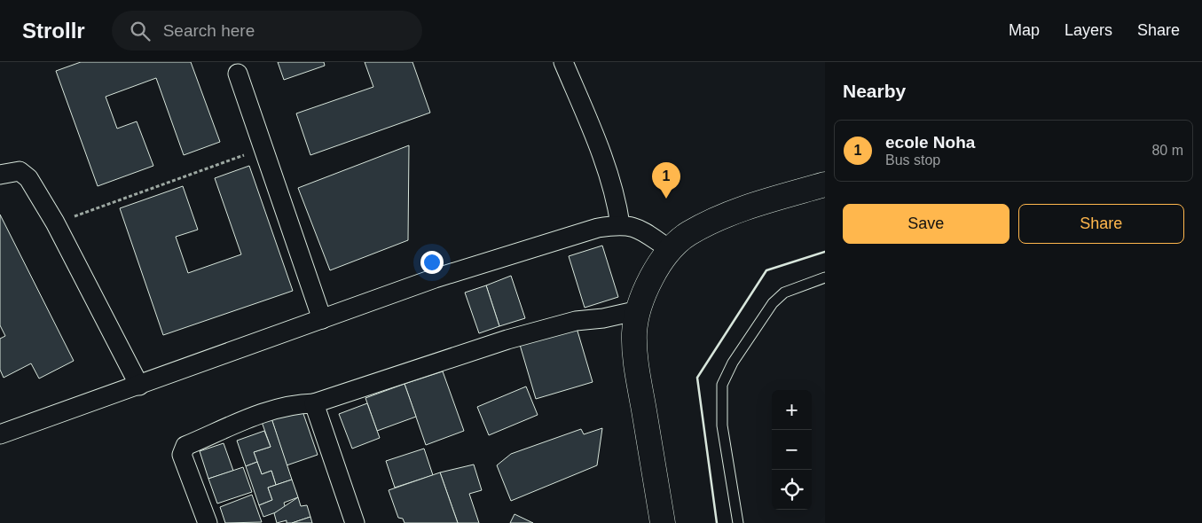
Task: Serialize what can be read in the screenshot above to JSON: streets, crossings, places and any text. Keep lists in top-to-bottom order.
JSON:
{
  "page": {
    "header": "Strollr",
    "search": "Search here",
    "nav": ["Map", "Layers", "Share"],
    "heading": "Nearby",
    "list": [
      {
        "mark": "1",
        "name": "ecole Noha",
        "note": "Bus stop",
        "value": "80 m"
      }
    ],
    "pins": "1",
    "buttons": ["Save", "Share"],
    "map_buttons": ["+", "−"]
  }
}
